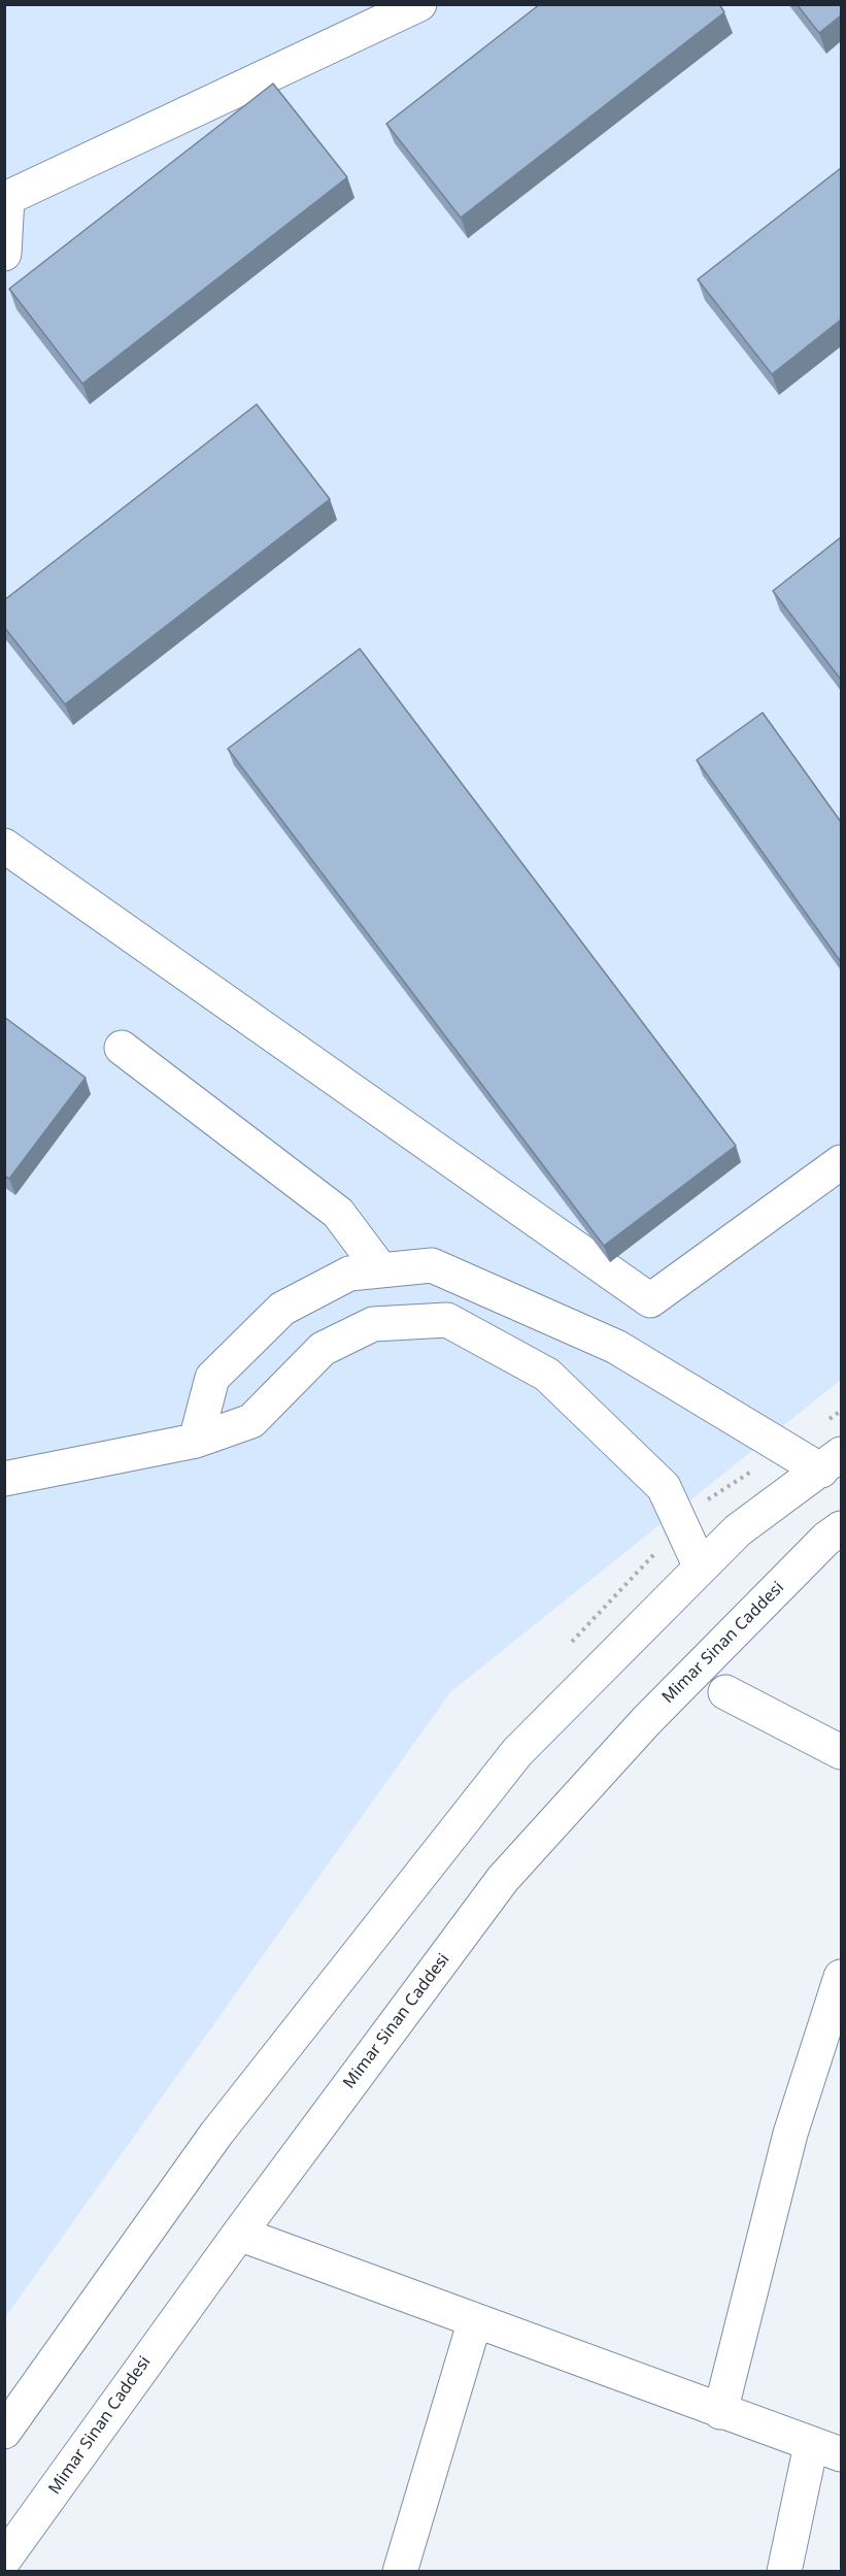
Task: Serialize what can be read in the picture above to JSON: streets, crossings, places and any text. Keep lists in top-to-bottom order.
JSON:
{
  "streets": {
    "street": ["Mimar Sinan Caddesi"]
  }
}
